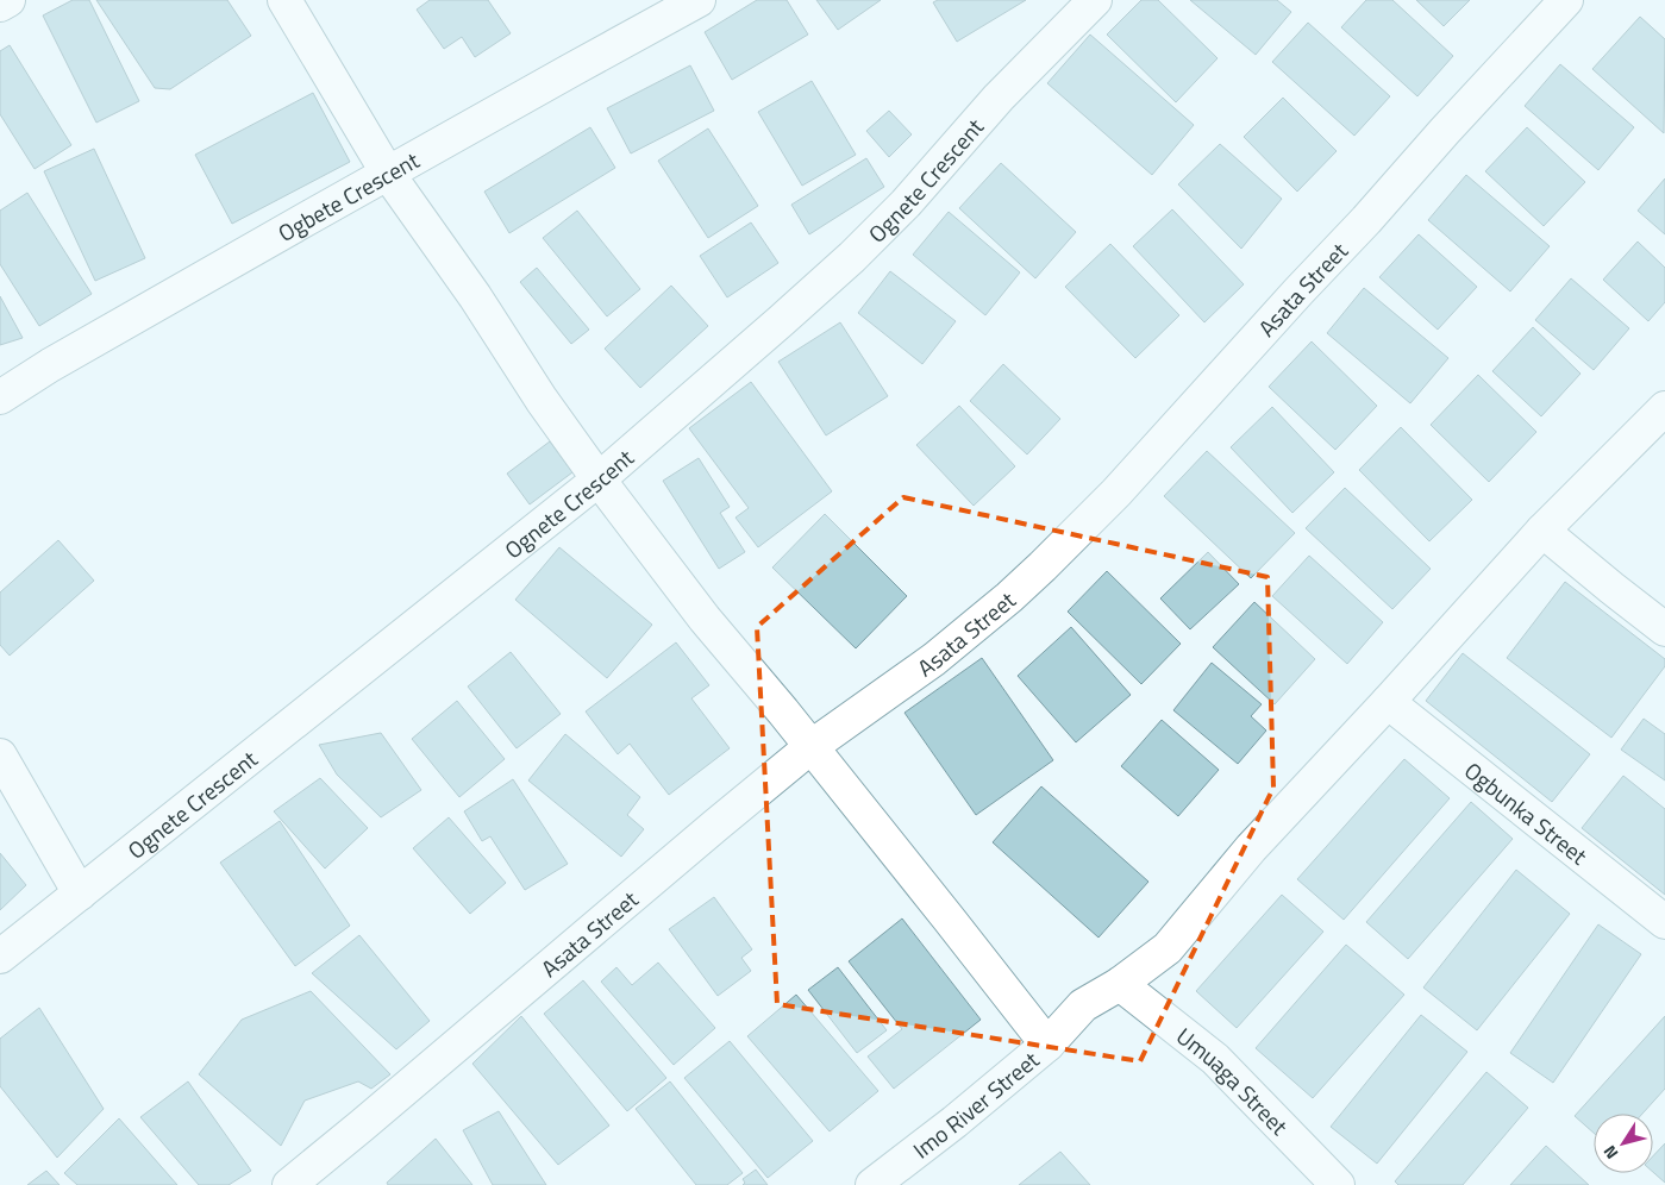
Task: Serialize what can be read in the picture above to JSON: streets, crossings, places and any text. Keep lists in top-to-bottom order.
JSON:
{
  "streets": {
    "street": [
      "Ognete Crescent",
      "Ogbete Crescent",
      "Asata Street",
      "Ogbunka Street",
      "Umuaga Street",
      "Imo River Street"
    ]
  },
  "crossings": [
    ["Ogbunka Street", "Imo River Street"],
    ["Umuaga Street", "Imo River Street"]
  ],
  "north": "bottom left"
}
